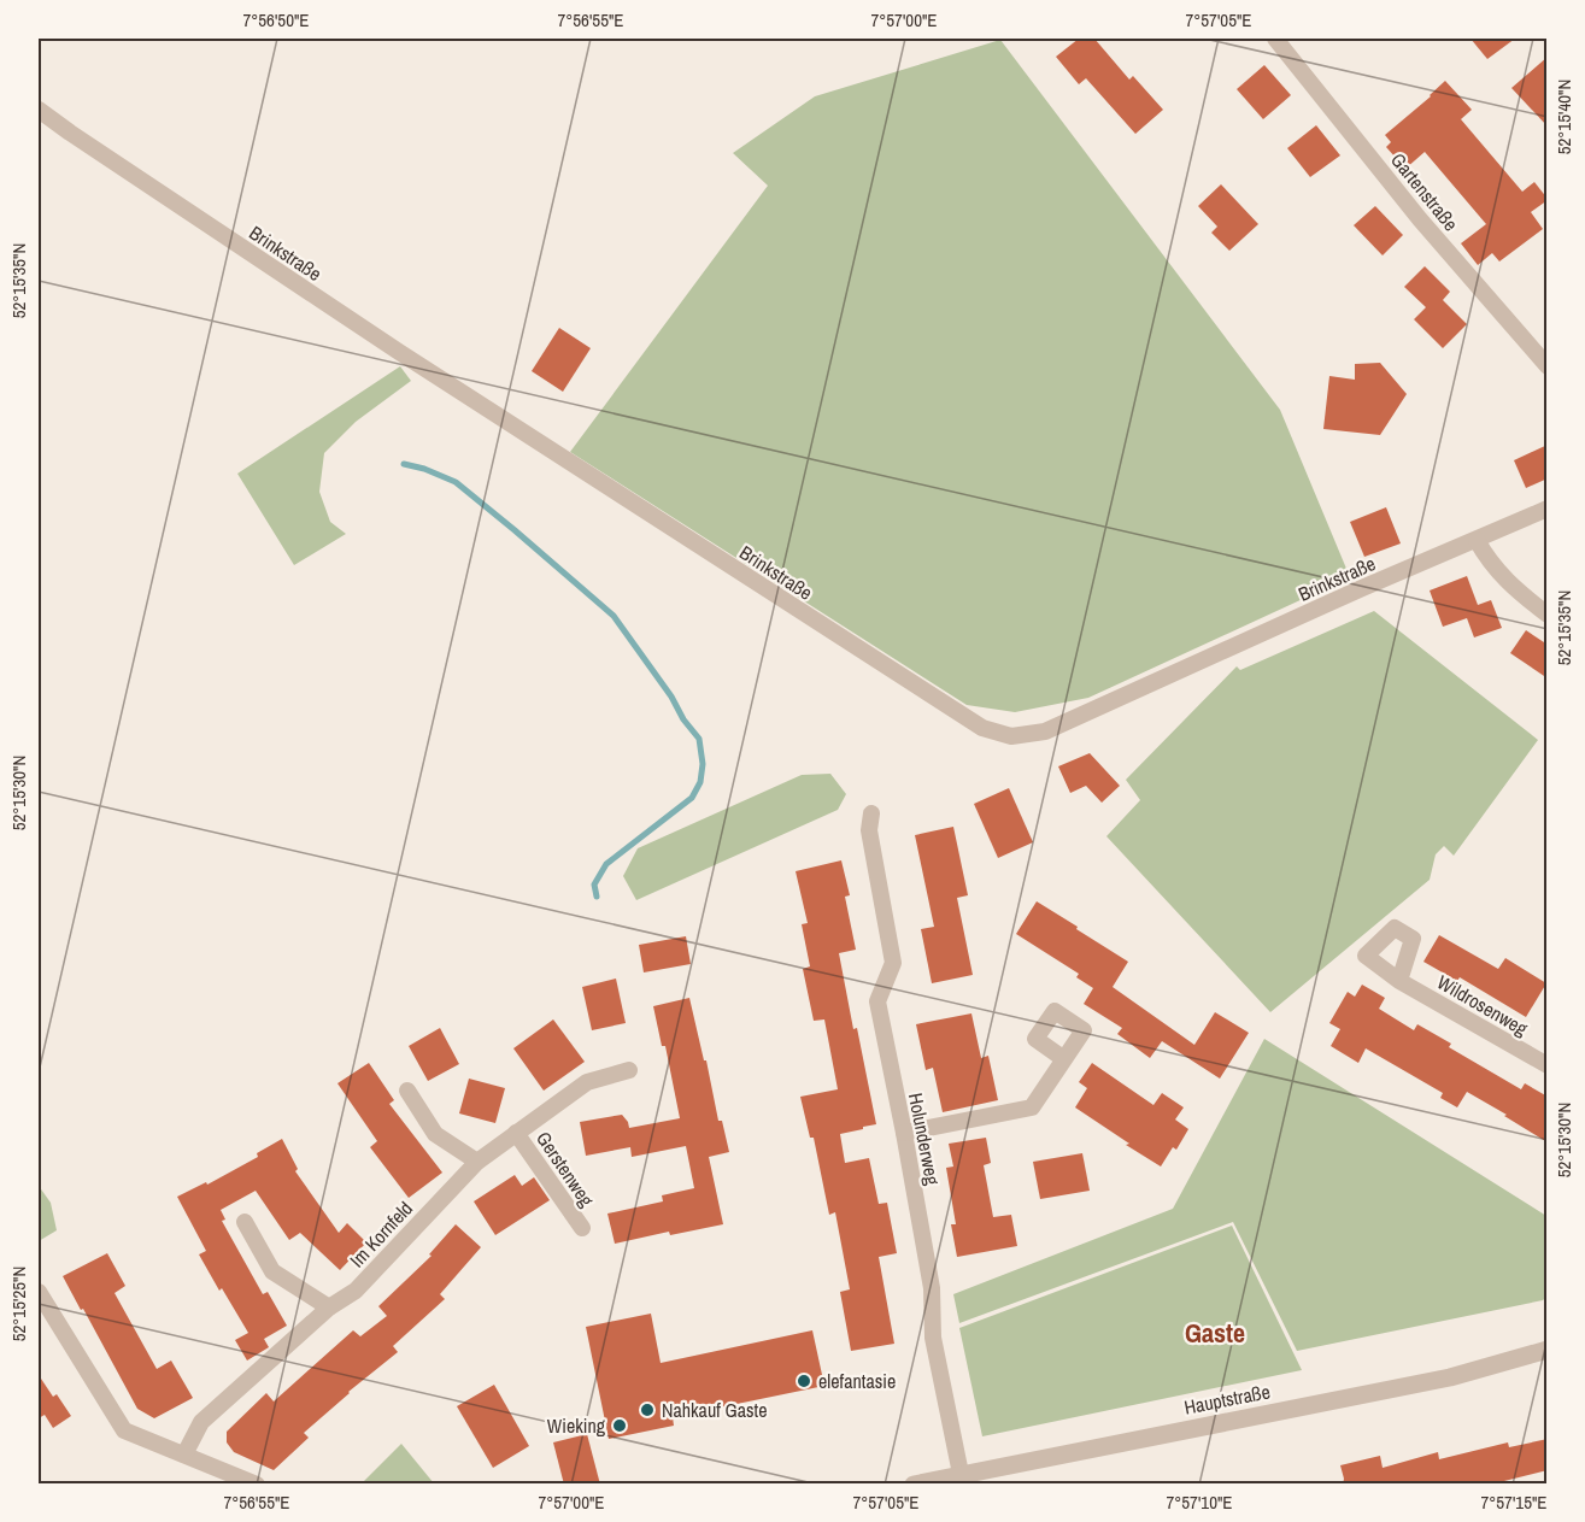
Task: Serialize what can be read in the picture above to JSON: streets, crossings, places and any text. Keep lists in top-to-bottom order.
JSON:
{
  "streets": {
    "street": [
      "Gartenstraße",
      "Brinkstraße",
      "Wildrosenweg",
      "Holunderweg",
      "Gerstenweg",
      "Im Kornfeld",
      "Hauptstraße"
    ]
  },
  "crossings": [
    ["Holunderweg", "Hauptstraße"],
    ["Gerstenweg", "Im Kornfeld"]
  ],
  "districts": ["Gaste"],
  "places": ["elefantasie", "Nahkauf Gaste", "Wieking"],
  "coordinates": [
    "7°56'50\"E",
    "7°56'55\"E",
    "7°57'00\"E",
    "7°57'05\"E",
    "52°15'40\"N",
    "52°15'35\"N",
    "52°15'30\"N",
    "52°15'25\"N",
    "7°57'10\"E",
    "7°57'15\"E"
  ]
}
